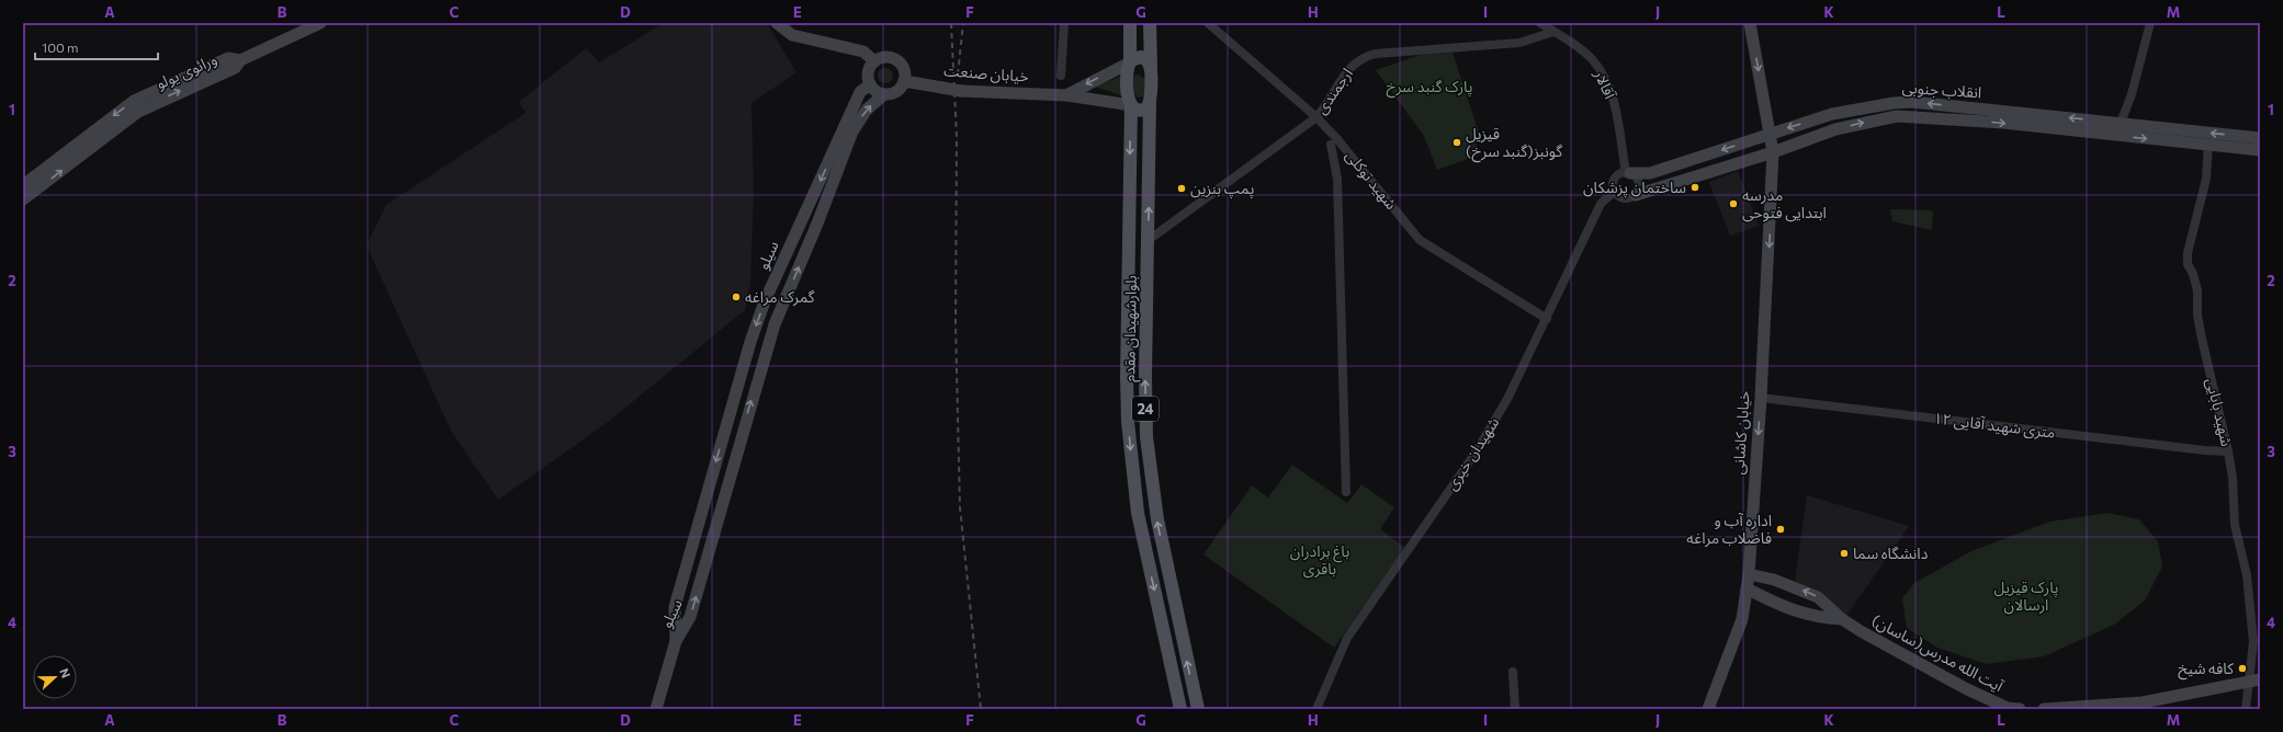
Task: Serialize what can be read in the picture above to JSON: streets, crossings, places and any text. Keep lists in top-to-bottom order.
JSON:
{
  "streets": {
    "main road": ["بلوارشهیدان مقدم", "24"],
    "street": [
      "ورائوی یولو",
      "خیابان صنعت",
      "آقالار",
      "انقلاب جنوبی",
      "ارجمندی",
      "شهید توکلی",
      "سیلو",
      "شهید بابایی",
      "۱۲ متری شهید آقایی",
      "خیابان کاشانی",
      "شهیدان خیری",
      "آیت الله مدرس(ساسان)"
    ]
  },
  "crossings": [
    ["خیابان صنعت", "سیلو"],
    ["خیابان صنعت", "بلوارشهیدان مقدم"],
    ["خیابان صنعت", "24"],
    ["آقالار", "انقلاب جنوبی"],
    ["آقالار", "ارجمندی"],
    ["آقالار", "شهیدان خیری"],
    ["انقلاب جنوبی", "شهید بابایی"],
    ["انقلاب جنوبی", "خیابان کاشانی"],
    ["انقلاب جنوبی", "شهیدان خیری"],
    ["ارجمندی", "شهید توکلی"],
    ["ارجمندی", "بلوارشهیدان مقدم"],
    ["شهید توکلی", "شهیدان خیری"],
    ["بلوارشهیدان مقدم", "24"],
    ["شهید بابایی", "۱۲ متری شهید آقایی"],
    ["۱۲ متری شهید آقایی", "خیابان کاشانی"],
    ["خیابان کاشانی", "آیت الله مدرس(ساسان)"]
  ],
  "one_way": ["خیابان کاشانی"],
  "parks": ["پارک گنبد سرخ", "باغ برادران باقری", "پارک قیزیل ارسالان"],
  "places": [
    "قیزیل گونبز(گنبد سرخ)",
    "ساختمان پزشکان",
    "پمپ بنزین",
    "مدرسه ابتدایی فتوحی",
    "گمرک مراغه",
    "اداره آب و فاضلاب مراغه",
    "دانشگاه سما",
    "کافه شیخ"
  ],
  "scale_bar": "100 m",
  "north": "right",
  "grid": {
    "columns": [
      "A",
      "B",
      "C",
      "D",
      "E",
      "F",
      "G",
      "H",
      "I",
      "J",
      "K",
      "L",
      "M"
    ],
    "rows": [
      "1",
      "2",
      "3",
      "4"
    ]
  }
}
